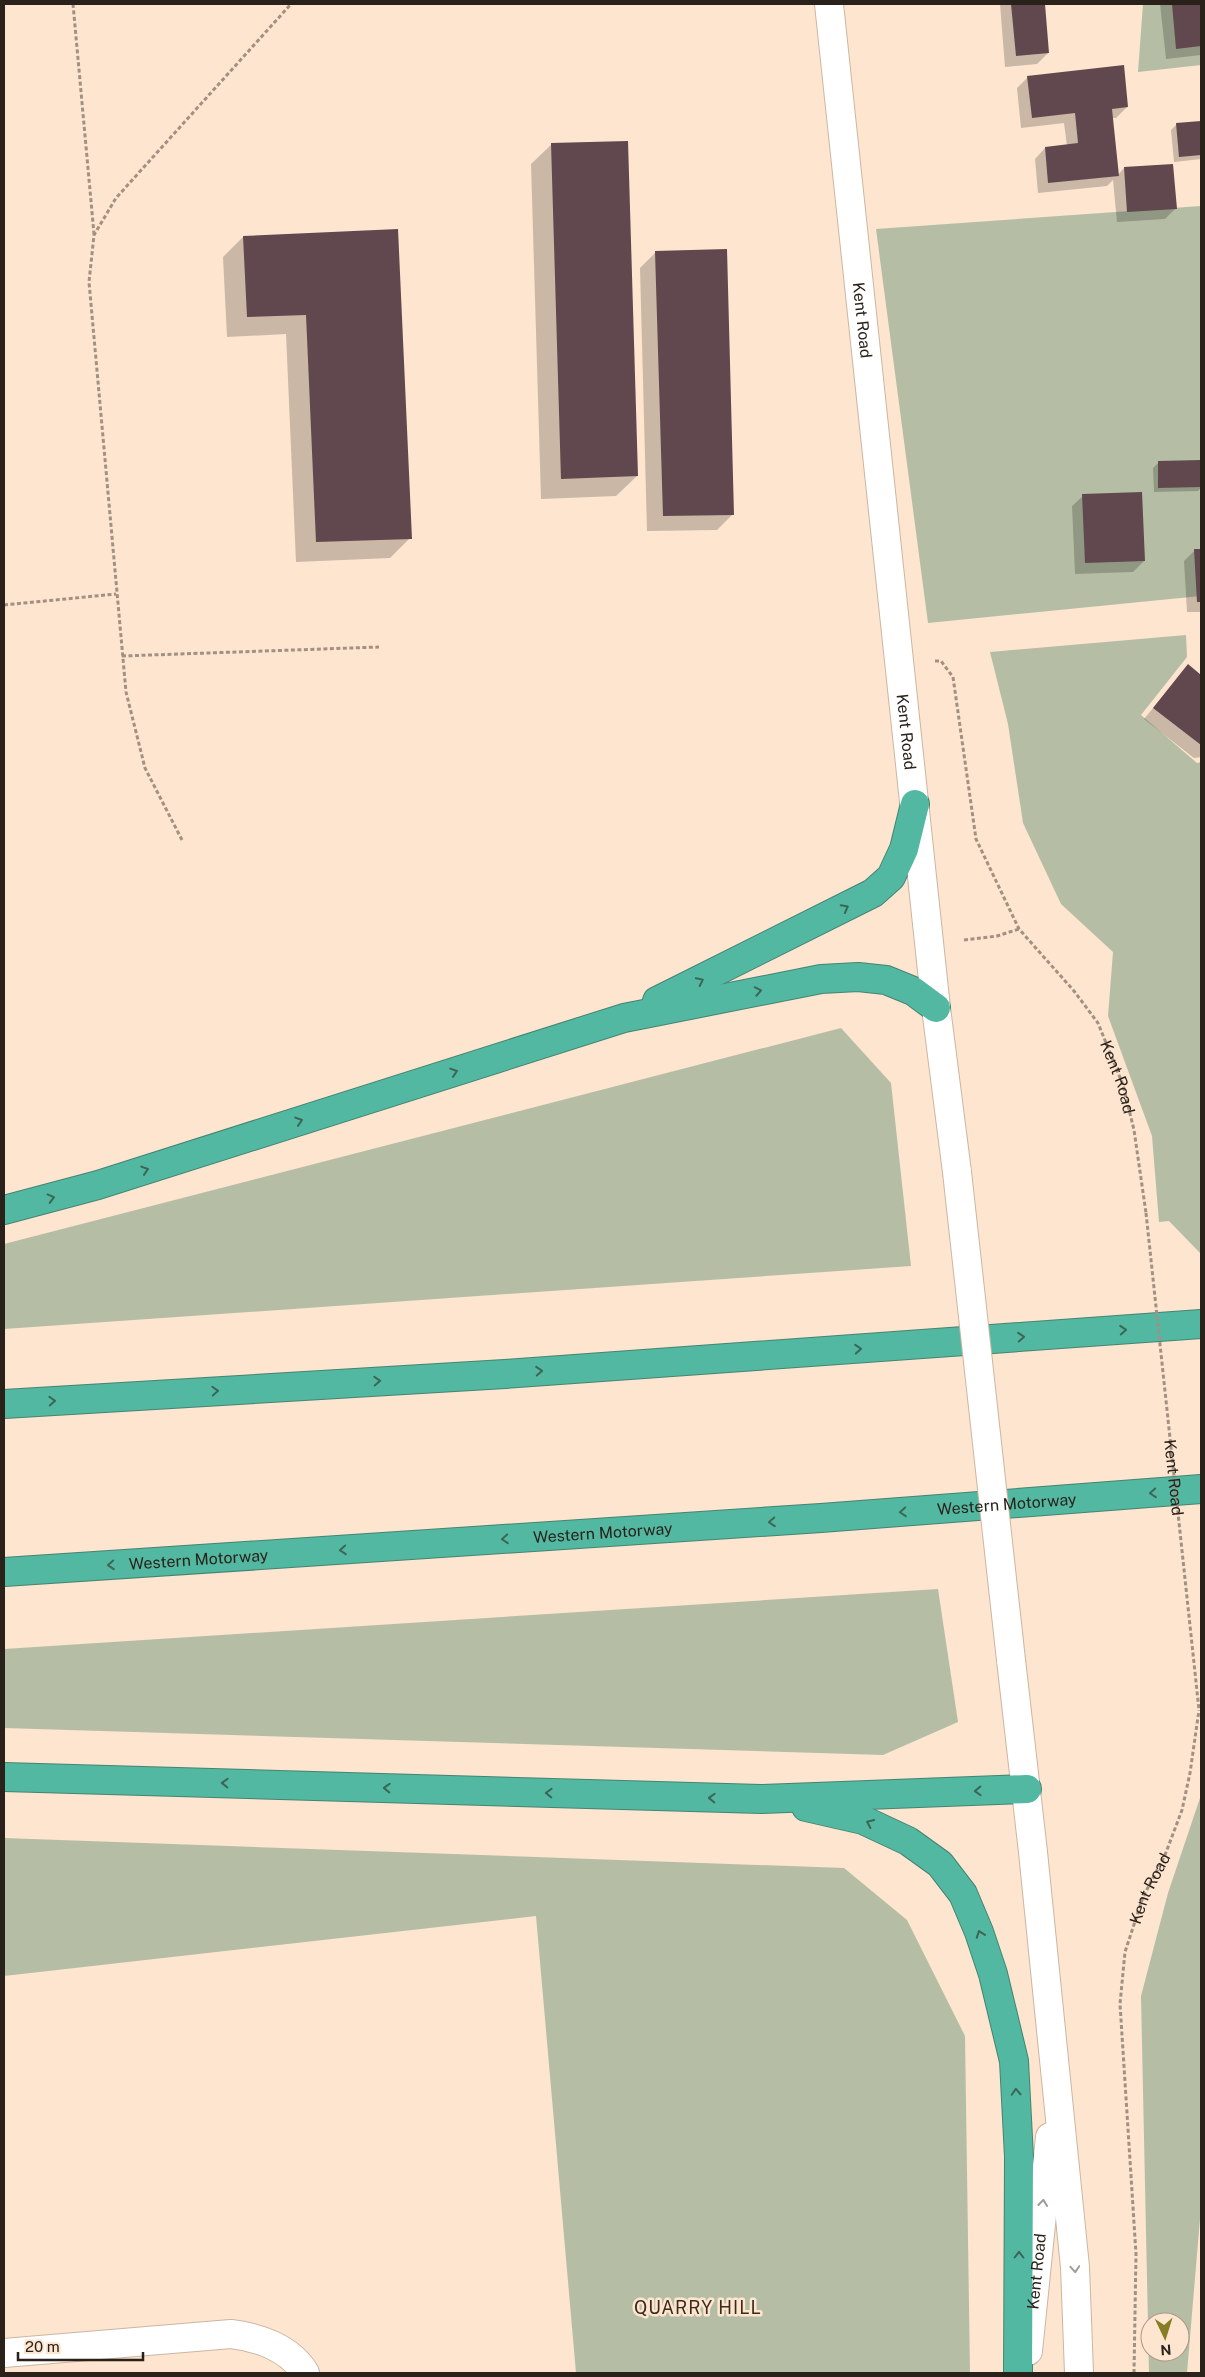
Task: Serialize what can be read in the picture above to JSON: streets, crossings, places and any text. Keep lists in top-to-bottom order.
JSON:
{
  "streets": {
    "highway": ["Western Motorway"],
    "main road": ["Kent Road"]
  },
  "districts": ["QUARRY HILL"],
  "scale_bar": "20 m",
  "north": "bottom"
}
